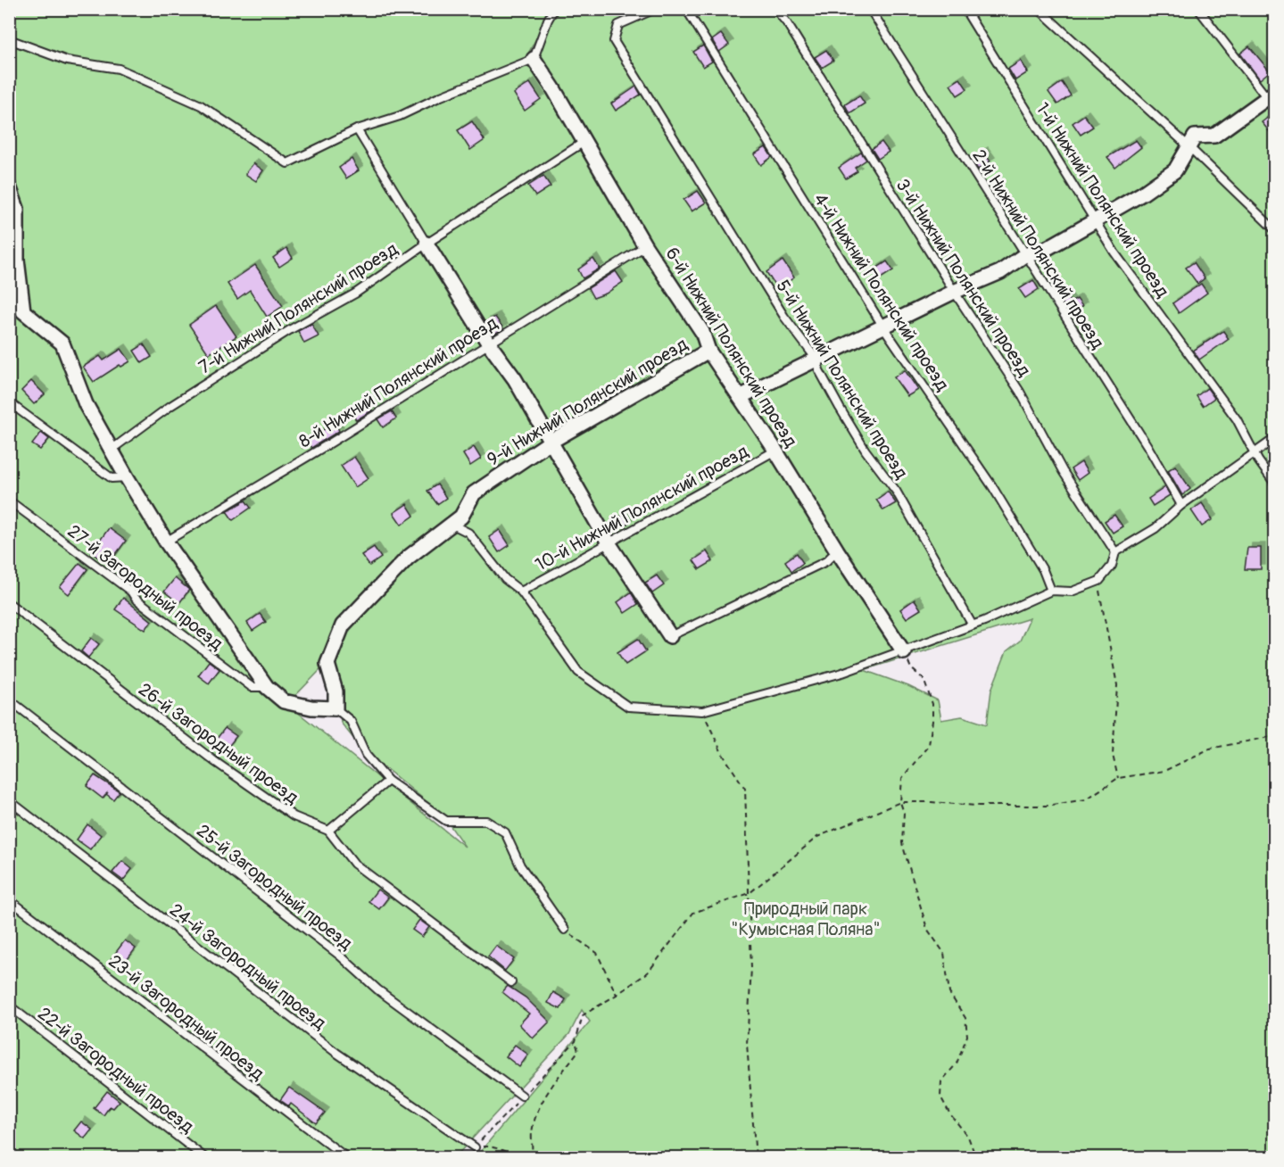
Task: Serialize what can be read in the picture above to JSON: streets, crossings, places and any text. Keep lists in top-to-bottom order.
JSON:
{
  "streets": {
    "street": ["6-й Нижний Полянский проезд", "9-й Нижний Полянский проезд"],
    "lane": [
      "1-й Нижний Полянский проезд",
      "2-й Нижний Полянский проезд",
      "3-й Нижний Полянский проезд",
      "4-й Нижний Полянский проезд",
      "7-й Нижний Полянский проезд",
      "5-й Нижний Полянский проезд",
      "8-й Нижний Полянский проезд",
      "10-й Нижний Полянский проезд",
      "27-й Загородный проезд",
      "26-й Загородный проезд",
      "25-й Загородный проезд",
      "24-й Загородный проезд",
      "23-й Загородный проезд",
      "22-й Загородный проезд"
    ]
  },
  "crossings": [
    ["7-й Нижний Полянский проезд", "6-й Нижний Полянский проезд"],
    ["6-й Нижний Полянский проезд", "8-й Нижний Полянский проезд"],
    ["6-й Нижний Полянский проезд", "9-й Нижний Полянский проезд"],
    ["6-й Нижний Полянский проезд", "10-й Нижний Полянский проезд"]
  ],
  "parks": ["Природный парк \"Кумысная Поляна\""]
}
